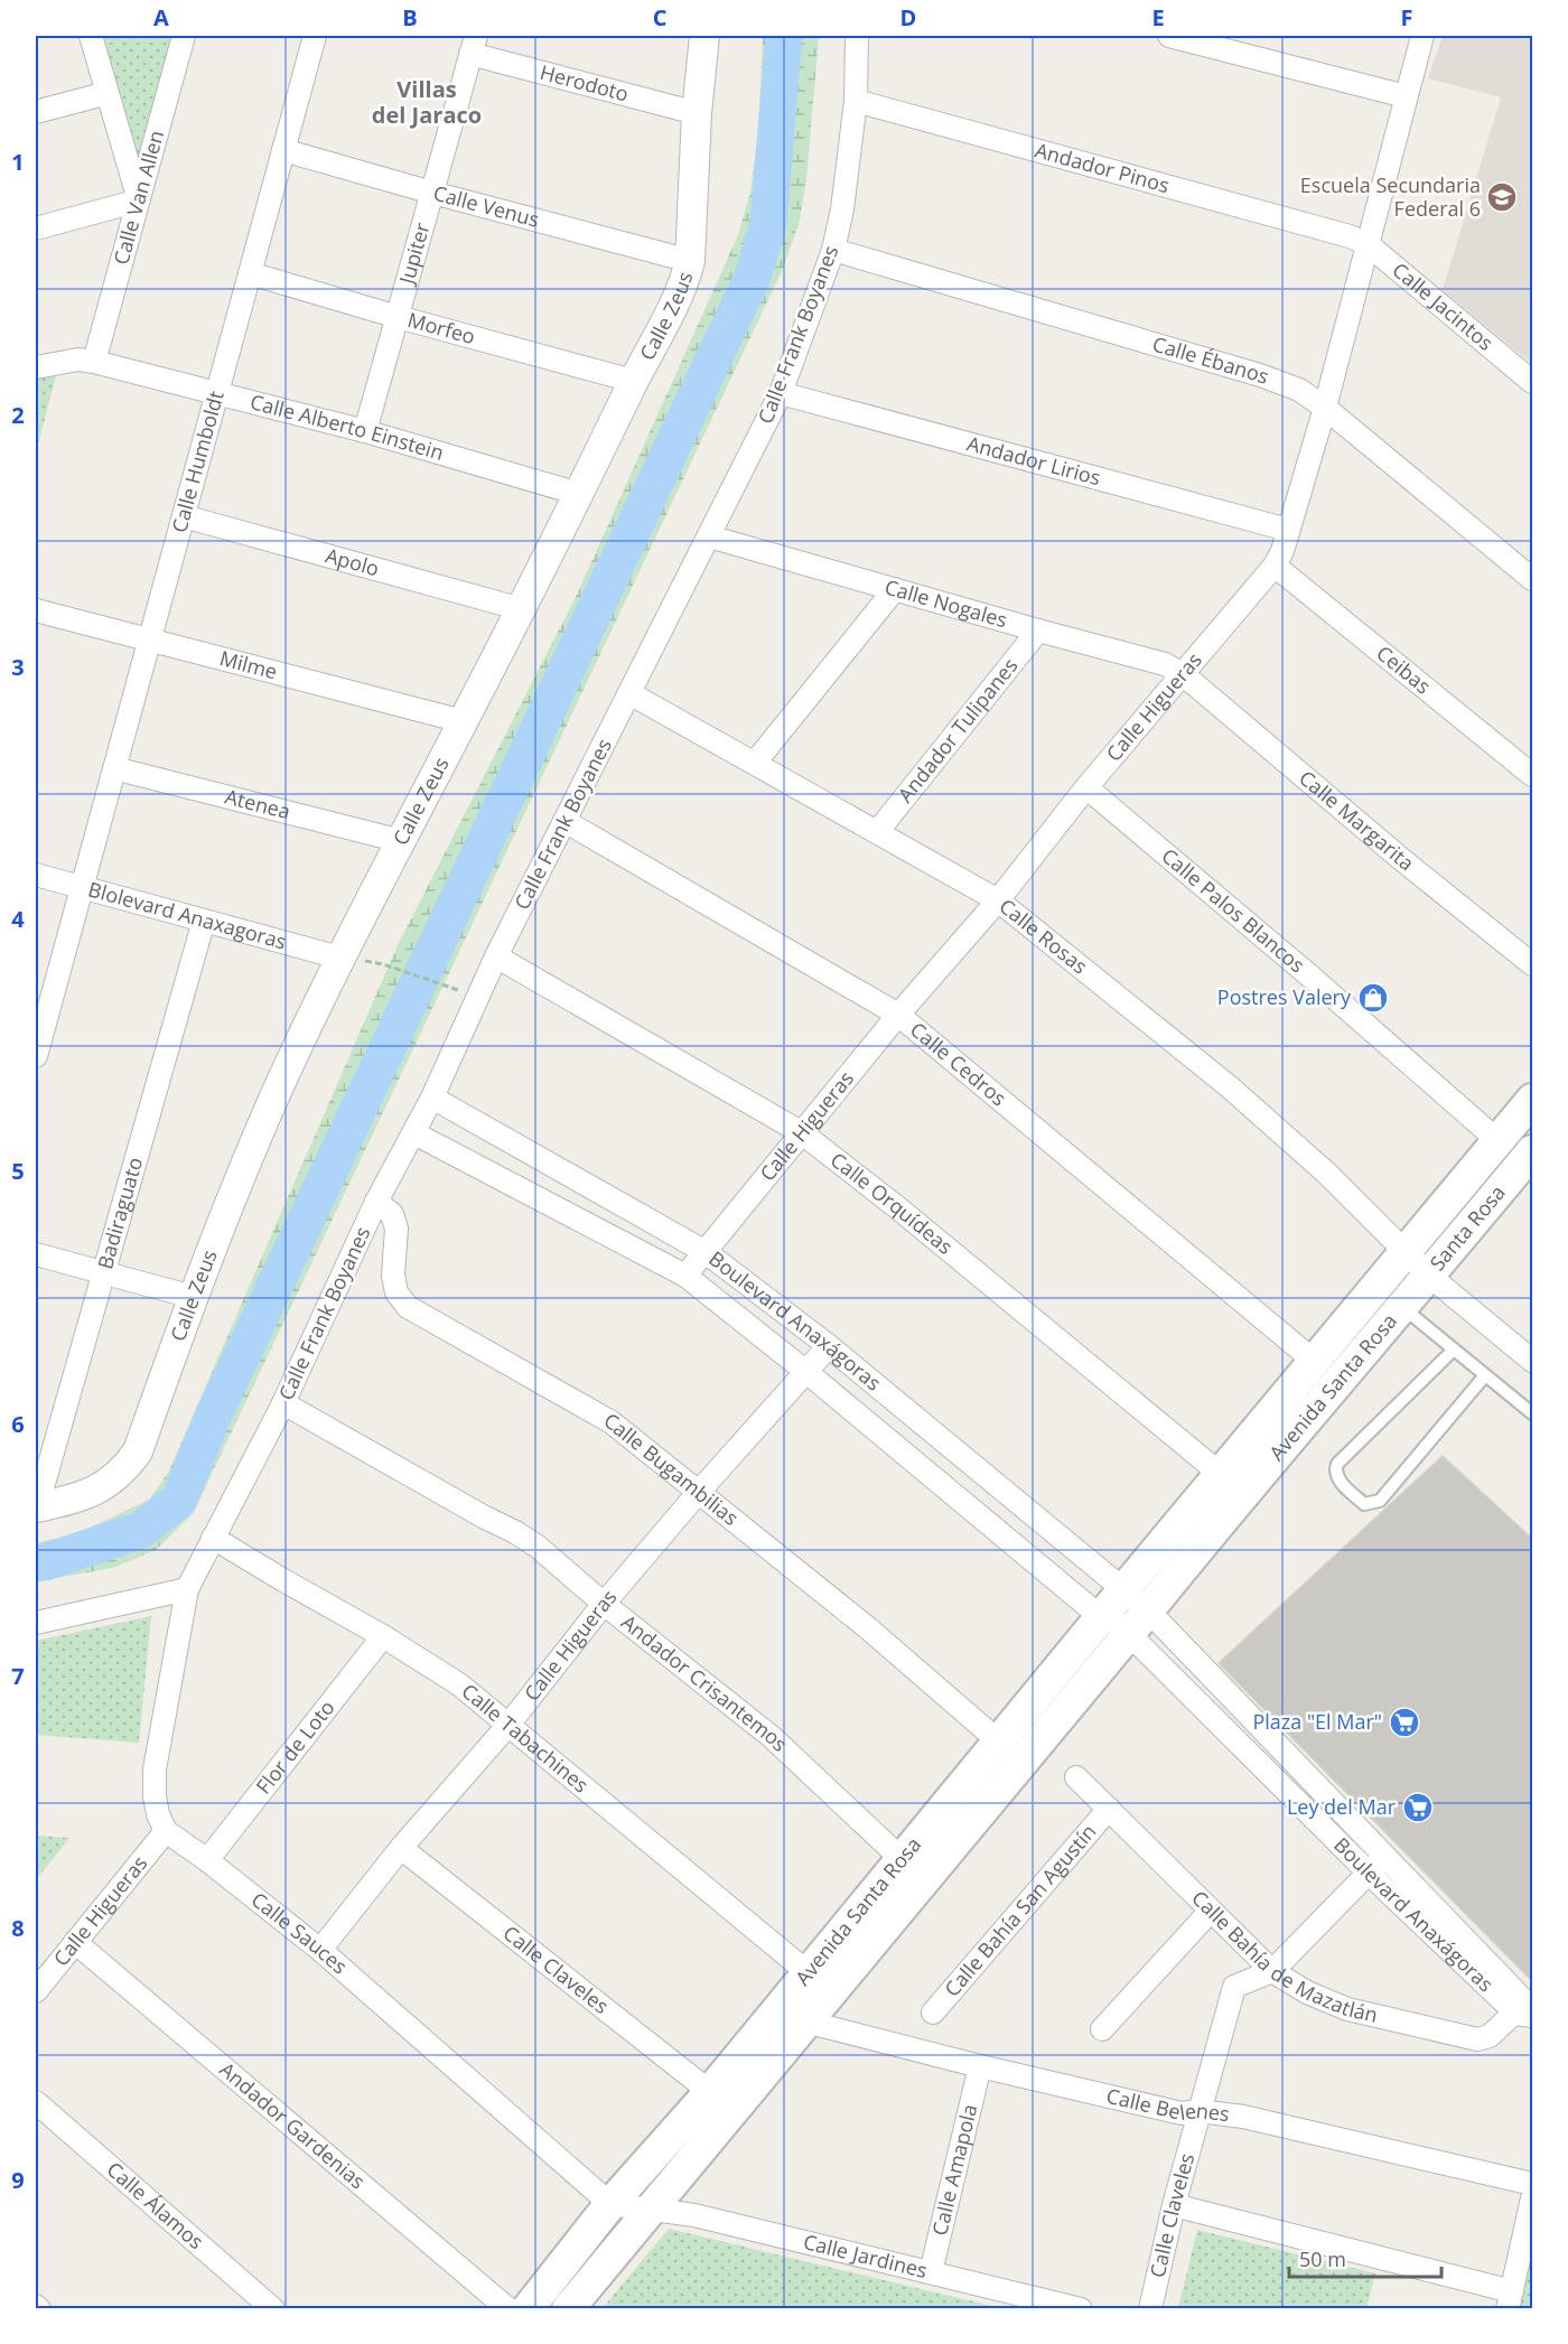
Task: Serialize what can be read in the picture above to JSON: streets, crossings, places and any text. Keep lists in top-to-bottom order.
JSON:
{
  "streets": {
    "main road": ["Santa Rosa", "Avenida Santa Rosa"],
    "street": [
      "Herodoto",
      "Andador Pinos",
      "Calle Van Allen",
      "Calle Venus",
      "Jupiter",
      "Calle Jacintos",
      "Calle Zeus",
      "Morfeo",
      "Calle Frank Boyanes",
      "Calle Ébanos",
      "Calle Alberto Einstein",
      "Calle Humboldt",
      "Andador Lirios",
      "Apolo",
      "Calle Nogales",
      "Milme",
      "Ceibas",
      "Calle Higueras",
      "Andador Tulipanes",
      "Atenea",
      "Calle Margarita",
      "Calle Palos Blancos",
      "Blolevard Anaxagoras",
      "Calle Rosas",
      "Calle Cedros",
      "Calle Orquídeas",
      "Badiraguato",
      "Boulevard Anaxágoras",
      "Calle Bugambilias",
      "Andador Crisantemos",
      "Calle Tabachines",
      "Flor de Loto",
      "Calle Bahía San Agustín",
      "Calle Sauces",
      "Calle Bahía de Mazatlán",
      "Calle Claveles",
      "Calle Belenes",
      "Andador Gardenias",
      "Calle Amapola",
      "Calle Álamos",
      "Calle Jardines"
    ]
  },
  "crossings": [
    ["Herodoto", "Jupiter"],
    ["Herodoto", "Calle Zeus"],
    ["Andador Pinos", "Calle Jacintos"],
    ["Andador Pinos", "Calle Frank Boyanes"],
    ["Andador Pinos", "Calle Higueras"],
    ["Calle Van Allen", "Calle Alberto Einstein"],
    ["Calle Venus", "Jupiter"],
    ["Calle Venus", "Calle Zeus"],
    ["Calle Venus", "Calle Humboldt"],
    ["Jupiter", "Morfeo"],
    ["Jupiter", "Calle Alberto Einstein"],
    ["Calle Jacintos", "Calle Higueras"],
    ["Calle Zeus", "Morfeo"],
    ["Calle Zeus", "Calle Alberto Einstein"],
    ["Calle Zeus", "Apolo"],
    ["Calle Zeus", "Milme"],
    ["Calle Zeus", "Atenea"],
    ["Calle Zeus", "Blolevard Anaxagoras"],
    ["Calle Zeus", "Badiraguato"],
    ["Morfeo", "Calle Humboldt"],
    ["Calle Frank Boyanes", "Calle Ébanos"],
    ["Calle Frank Boyanes", "Andador Lirios"],
    ["Calle Frank Boyanes", "Calle Nogales"],
    ["Calle Frank Boyanes", "Calle Rosas"],
    ["Calle Frank Boyanes", "Calle Cedros"],
    ["Calle Frank Boyanes", "Calle Orquídeas"],
    ["Calle Frank Boyanes", "Boulevard Anaxágoras"],
    ["Calle Frank Boyanes", "Calle Bugambilias"],
    ["Calle Frank Boyanes", "Andador Crisantemos"],
    ["Calle Frank Boyanes", "Calle Tabachines"],
    ["Calle Ébanos", "Calle Higueras"],
    ["Calle Alberto Einstein", "Calle Humboldt"],
    ["Calle Humboldt", "Apolo"],
    ["Calle Humboldt", "Milme"],
    ["Calle Humboldt", "Atenea"],
    ["Calle Humboldt", "Blolevard Anaxagoras"],
    ["Andador Lirios", "Calle Higueras"],
    ["Calle Nogales", "Calle Higueras"],
    ["Calle Nogales", "Andador Tulipanes"],
    ["Calle Nogales", "Calle Margarita"],
    ["Ceibas", "Calle Higueras"],
    ["Calle Higueras", "Calle Margarita"],
    ["Calle Higueras", "Calle Palos Blancos"],
    ["Calle Higueras", "Calle Rosas"],
    ["Calle Higueras", "Calle Cedros"],
    ["Calle Higueras", "Calle Orquídeas"],
    ["Calle Higueras", "Boulevard Anaxágoras"],
    ["Calle Higueras", "Calle Bugambilias"],
    ["Calle Higueras", "Andador Crisantemos"],
    ["Calle Higueras", "Calle Tabachines"],
    ["Calle Higueras", "Calle Sauces"],
    ["Calle Higueras", "Calle Claveles"],
    ["Calle Higueras", "Andador Gardenias"],
    ["Andador Tulipanes", "Calle Rosas"],
    ["Calle Palos Blancos", "Avenida Santa Rosa"],
    ["Blolevard Anaxagoras", "Badiraguato"],
    ["Calle Rosas", "Avenida Santa Rosa"],
    ["Calle Cedros", "Avenida Santa Rosa"],
    ["Calle Orquídeas", "Avenida Santa Rosa"],
    ["Santa Rosa", "Avenida Santa Rosa"],
    ["Boulevard Anaxágoras", "Avenida Santa Rosa"],
    ["Boulevard Anaxágoras", "Calle Bahía de Mazatlán"],
    ["Boulevard Anaxágoras", "Calle Claveles"],
    ["Avenida Santa Rosa", "Calle Bugambilias"],
    ["Avenida Santa Rosa", "Andador Crisantemos"],
    ["Avenida Santa Rosa", "Calle Tabachines"],
    ["Avenida Santa Rosa", "Calle Sauces"],
    ["Avenida Santa Rosa", "Calle Claveles"],
    ["Avenida Santa Rosa", "Calle Belenes"],
    ["Avenida Santa Rosa", "Calle Jardines"],
    ["Calle Tabachines", "Flor de Loto"],
    ["Flor de Loto", "Calle Sauces"],
    ["Calle Bahía San Agustín", "Calle Bahía de Mazatlán"],
    ["Calle Bahía de Mazatlán", "Calle Claveles"],
    ["Calle Claveles", "Calle Belenes"],
    ["Calle Belenes", "Calle Amapola"],
    ["Calle Amapola", "Calle Jardines"]
  ],
  "districts": ["Villas del Jaraco"],
  "places": {
    "school or university": ["Escuela Secundaria Federal 6"],
    "shop": ["Postres Valery"],
    "supermarket": ["Plaza \"El Mar\"", "Ley del Mar"]
  },
  "scale_bar": "50 m",
  "grid": {
    "columns": [
      "A",
      "B",
      "C",
      "D",
      "E",
      "F"
    ],
    "rows": [
      "1",
      "2",
      "3",
      "4",
      "5",
      "6",
      "7",
      "8",
      "9"
    ]
  }
}
